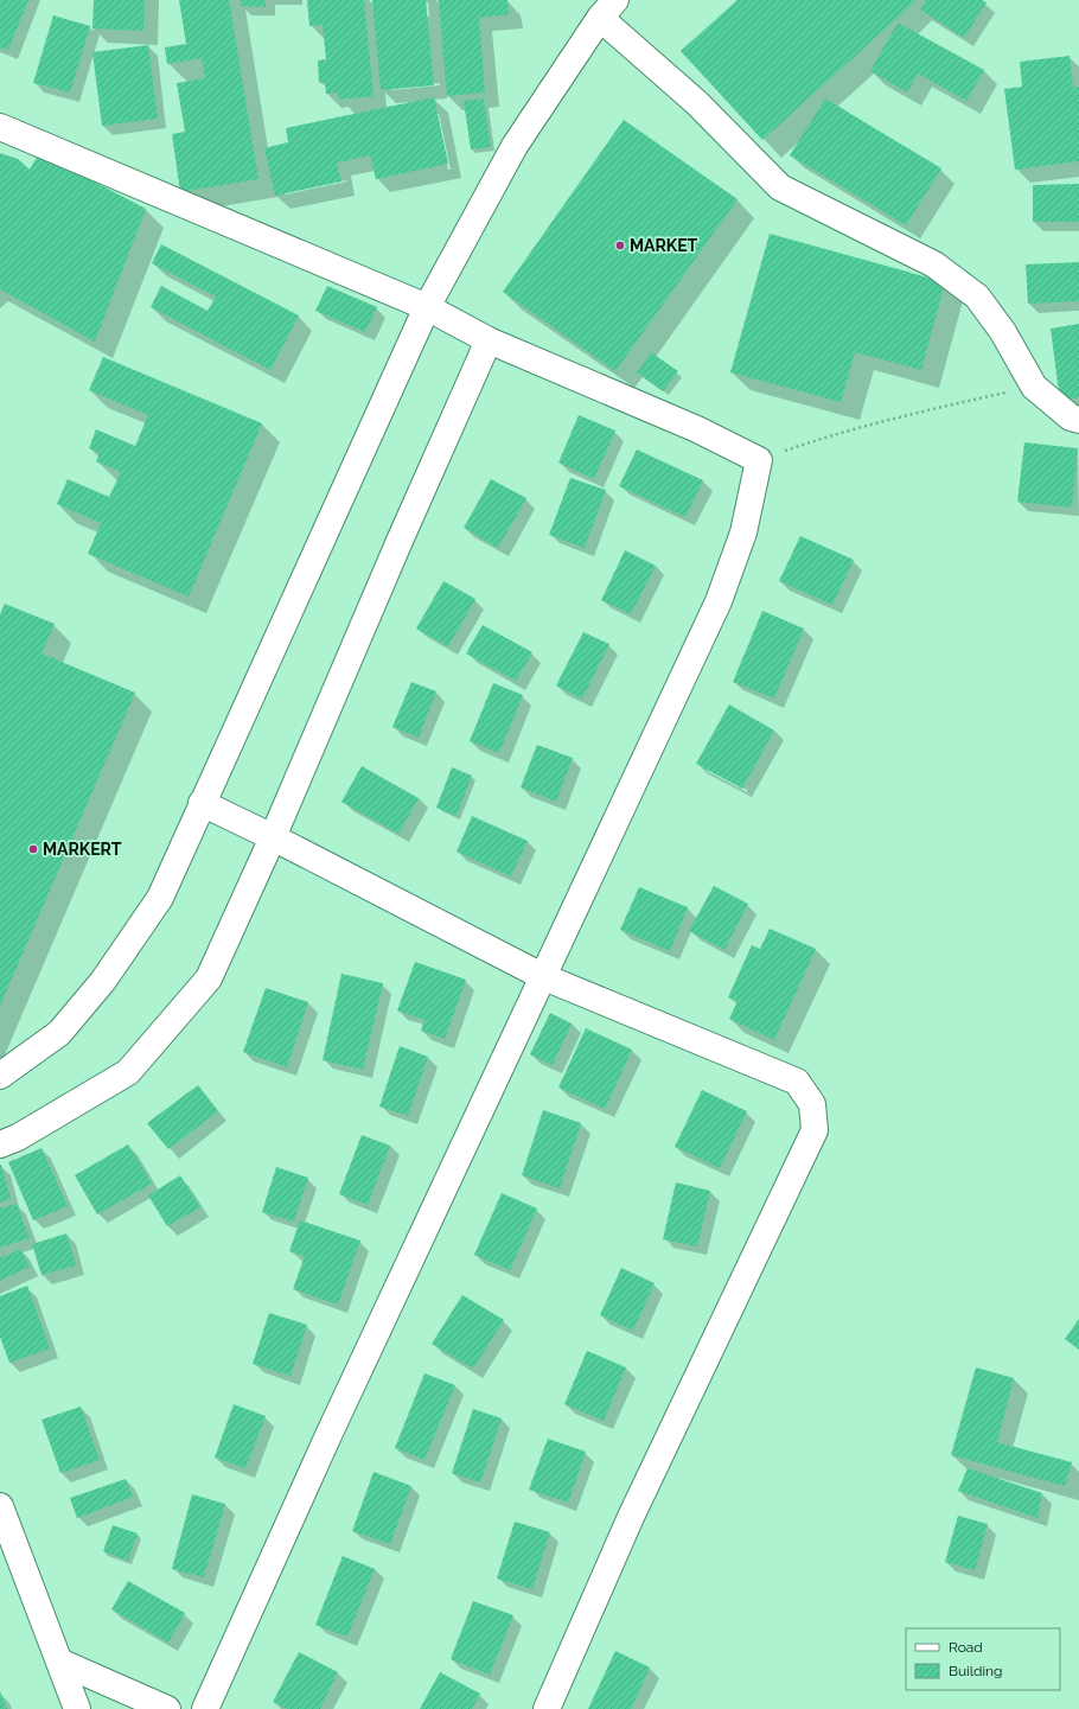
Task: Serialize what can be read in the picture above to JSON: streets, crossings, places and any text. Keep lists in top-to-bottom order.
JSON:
{
  "places": ["MARKET", "MARKERT"],
  "legend": ["Road", "Building"]
}
